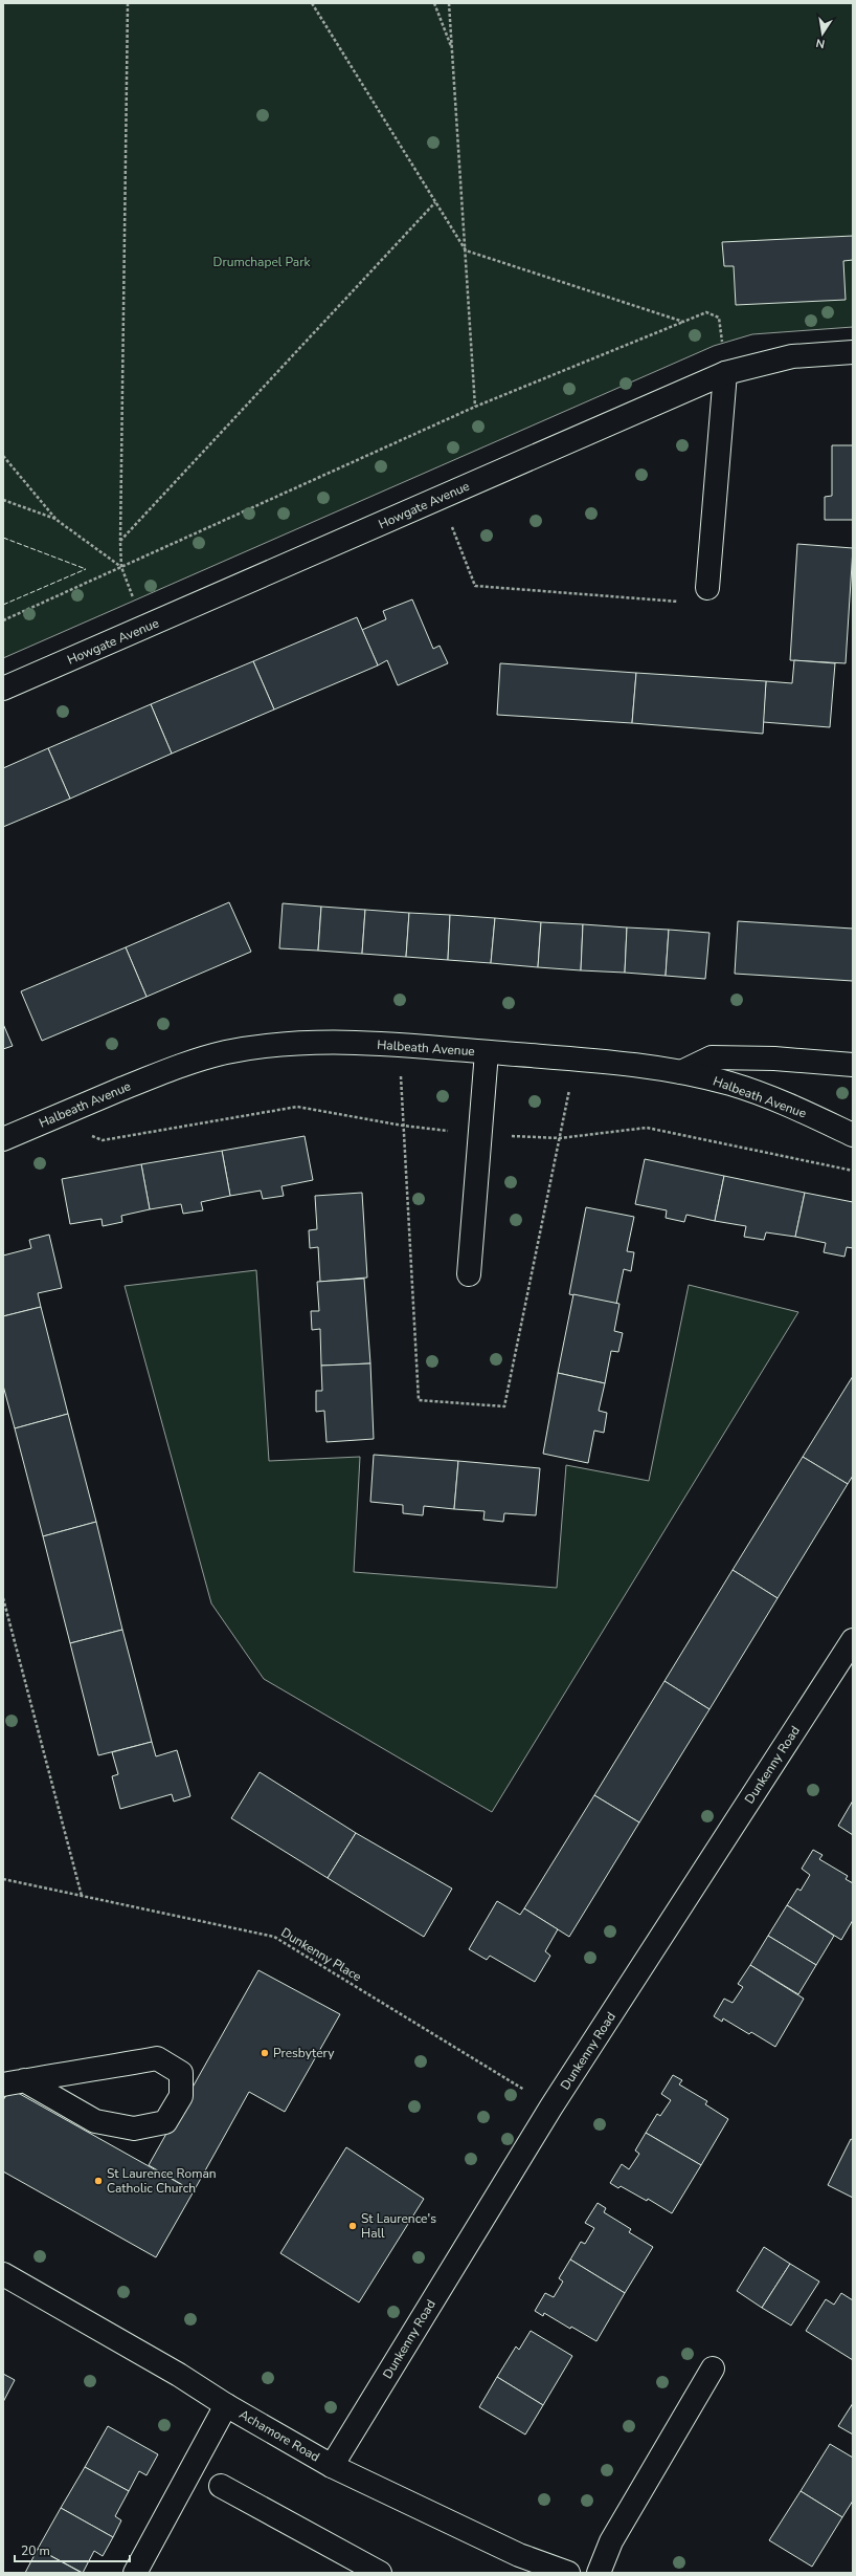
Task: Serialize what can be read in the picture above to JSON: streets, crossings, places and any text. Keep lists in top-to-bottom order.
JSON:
{
  "streets": {
    "street": [
      "Howgate Avenue",
      "Halbeath Avenue",
      "Dunkenny Road",
      "Achamore Road"
    ],
    "path": ["Dunkenny Place"]
  },
  "crossings": [
    ["Dunkenny Road", "Dunkenny Place"],
    ["Dunkenny Road", "Achamore Road"]
  ],
  "parks": ["Drumchapel Park"],
  "places": ["Presbytery", "St Laurence Roman Catholic Church", "St Laurence's Hall"],
  "scale_bar": "20 m",
  "north": "bottom"
}
